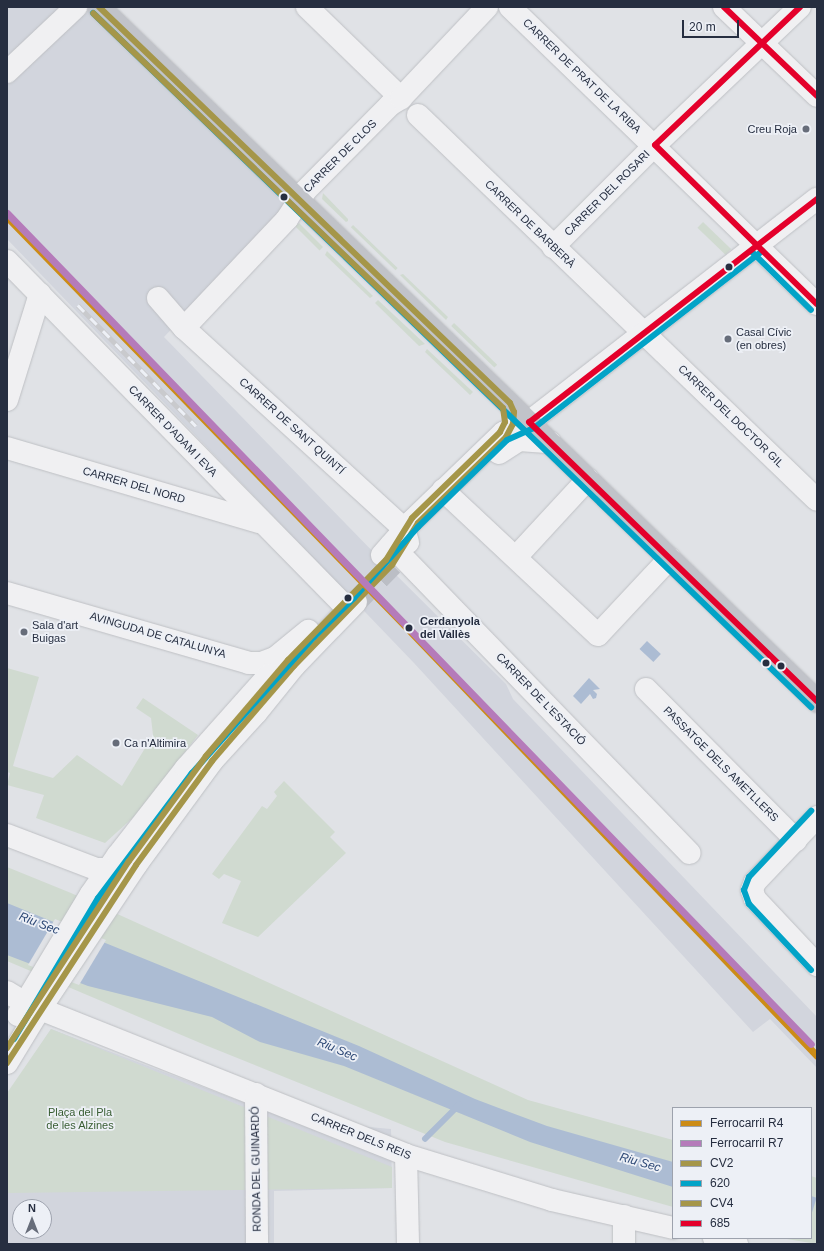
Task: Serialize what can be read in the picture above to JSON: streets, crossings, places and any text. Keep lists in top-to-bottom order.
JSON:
{
  "streets": {
    "street": [
      "CARRER DE PRAT DE LA RIBA",
      "CARRER DE CLOS",
      "CARRER DEL ROSARI",
      "CARRER DE BARBERÀ",
      "CARRER DEL DOCTOR GIL",
      "CARRER DE SANT QUINTÍ",
      "CARRER D'ADAM I EVA",
      "CARRER DEL NORD",
      "AVINGUDA DE CATALUNYA",
      "CARRER DE L'ESTACIÓ",
      "PASSATGE DELS AMETLLERS",
      "CARRER DELS REIS",
      "RONDA DEL GUINARDÓ"
    ]
  },
  "crossings": [
    ["CARRER DE PRAT DE LA RIBA", "CARRER DEL ROSARI"],
    ["CARRER DE CLOS", "CARRER DE SANT QUINTÍ"],
    ["CARRER DEL ROSARI", "CARRER DE BARBERÀ"],
    ["CARRER DE BARBERÀ", "CARRER DEL DOCTOR GIL"],
    ["CARRER DE SANT QUINTÍ", "CARRER DE L'ESTACIÓ"],
    ["CARRER D'ADAM I EVA", "CARRER DEL NORD"],
    ["CARRER D'ADAM I EVA", "AVINGUDA DE CATALUNYA"],
    ["CARRER DELS REIS", "RONDA DEL GUINARDÓ"]
  ],
  "water": ["Riu Sec"],
  "parks": ["Plaça del Pla de les Alzines"],
  "places": [
    "Creu Roja",
    "Casal Cívic (en obres)",
    "Cerdanyola del Vallès",
    "Sala d'art Buigas",
    "Ca n'Altimira"
  ],
  "lines": [
    "transit line CV2",
    "transit line 685",
    "transit line 620",
    "transit line CV4",
    "rail line R7",
    "rail line R4"
  ],
  "legend": [
    "Ferrocarril R4",
    "Ferrocarril R7",
    "CV2",
    "620",
    "CV4",
    "685"
  ],
  "scale_bar": "20 m",
  "north": "top"
}
